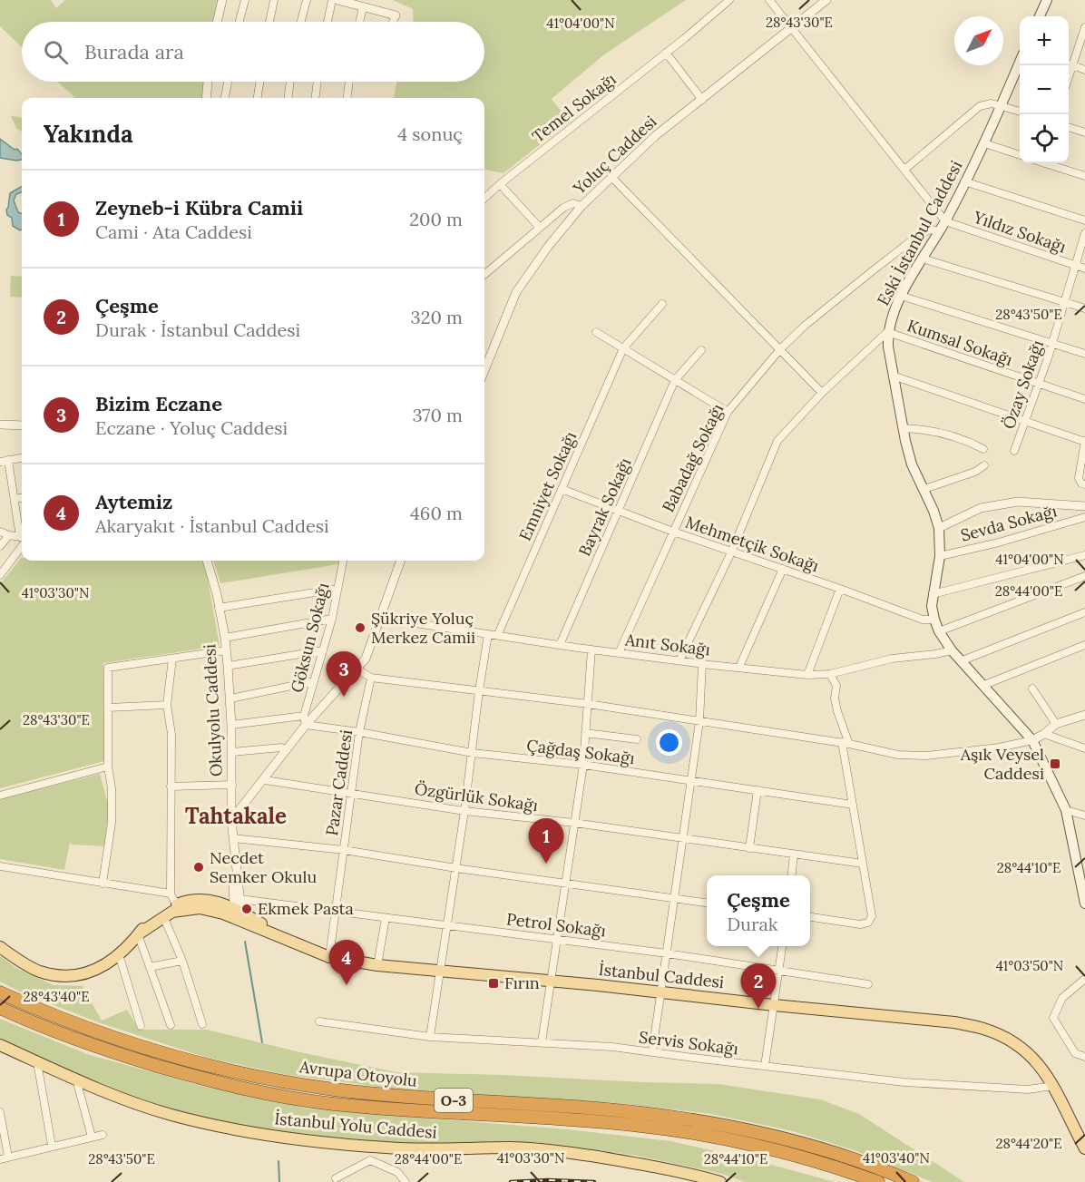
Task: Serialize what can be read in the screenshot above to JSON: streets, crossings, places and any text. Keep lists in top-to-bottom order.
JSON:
{
  "streets": {
    "highway": ["Avrupa Otoyolu", "O-3"],
    "main road": ["Eski İstanbul Caddesi", "İstanbul Caddesi", "İstanbul Yolu Caddesi"],
    "street": [
      "Temel Sokağı",
      "Yoluç Caddesi",
      "Yıldız Sokağı",
      "Kumsal Sokağı",
      "Özay Sokağı",
      "Babadağ Sokağı",
      "Emniyet Sokağı",
      "Bayrak Sokağı",
      "Sevda Sokağı",
      "Mehmetçik Sokağı",
      "Göksun Sokağı",
      "Anıt Sokağı",
      "Okulyolu Caddesi",
      "Çağdaş Sokağı",
      "Pazar Caddesi",
      "Özgürlük Sokağı",
      "Petrol Sokağı",
      "Servis Sokağı"
    ]
  },
  "crossings": [
    ["Yıldız Sokağı", "Eski İstanbul Caddesi"],
    ["Yıldız Sokağı", "Özay Sokağı"],
    ["Eski İstanbul Caddesi", "Kumsal Sokağı"],
    ["Eski İstanbul Caddesi", "Babadağ Sokağı"],
    ["Eski İstanbul Caddesi", "Sevda Sokağı"],
    ["Eski İstanbul Caddesi", "Mehmetçik Sokağı"],
    ["Eski İstanbul Caddesi", "Anıt Sokağı"],
    ["Kumsal Sokağı", "Özay Sokağı"],
    ["Babadağ Sokağı", "Mehmetçik Sokağı"],
    ["Babadağ Sokağı", "Anıt Sokağı"],
    ["Emniyet Sokağı", "Mehmetçik Sokağı"],
    ["Emniyet Sokağı", "Anıt Sokağı"],
    ["Bayrak Sokağı", "Mehmetçik Sokağı"],
    ["Bayrak Sokağı", "Anıt Sokağı"],
    ["Göksun Sokağı", "Çağdaş Sokağı"],
    ["Okulyolu Caddesi", "Petrol Sokağı"],
    ["Okulyolu Caddesi", "İstanbul Caddesi"],
    ["Çağdaş Sokağı", "Pazar Caddesi"],
    ["Pazar Caddesi", "Özgürlük Sokağı"],
    ["Pazar Caddesi", "Petrol Sokağı"],
    ["Pazar Caddesi", "İstanbul Caddesi"],
    ["Petrol Sokağı", "İstanbul Caddesi"],
    ["İstanbul Caddesi", "Servis Sokağı"]
  ],
  "districts": ["Tahtakale"],
  "places": {
    "other": ["Şükriye Yoluç Merkez Camii", "Necdet Semker Okulu", "Ekmek Pasta"],
    "transit": ["Aşık Veysel Caddesi", "Fırın"]
  },
  "north": "top right",
  "page": {
    "map_buttons": ["+", "−"],
    "search": "Burada ara",
    "heading": ["Yakında", "4 sonuç"],
    "list": [
      {
        "mark": "1",
        "name": "Zeyneb-i Kübra Camii",
        "note": "Cami · Ata Caddesi",
        "value": "200 m"
      },
      {
        "mark": "2",
        "name": "Çeşme",
        "note": "Durak · İstanbul Caddesi",
        "value": "320 m"
      },
      {
        "mark": "3",
        "name": "Bizim Eczane",
        "note": "Eczane · Yoluç Caddesi",
        "value": "370 m"
      },
      {
        "mark": "4",
        "name": "Aytemiz",
        "note": "Akaryakıt · İstanbul Caddesi",
        "value": "460 m"
      }
    ],
    "pins": [
      "3",
      "1",
      "4",
      "2"
    ],
    "popup": ["Çeşme", "Durak"]
  },
  "coordinates": [
    "28°43'30\"E",
    "41°04'00\"N",
    "28°43'50\"E",
    "28°44'00\"E",
    "41°03'30\"N",
    "28°44'10\"E",
    "41°03'50\"N",
    "28°43'40\"E",
    "28°44'20\"E",
    "41°03'40\"N"
  ]
}
